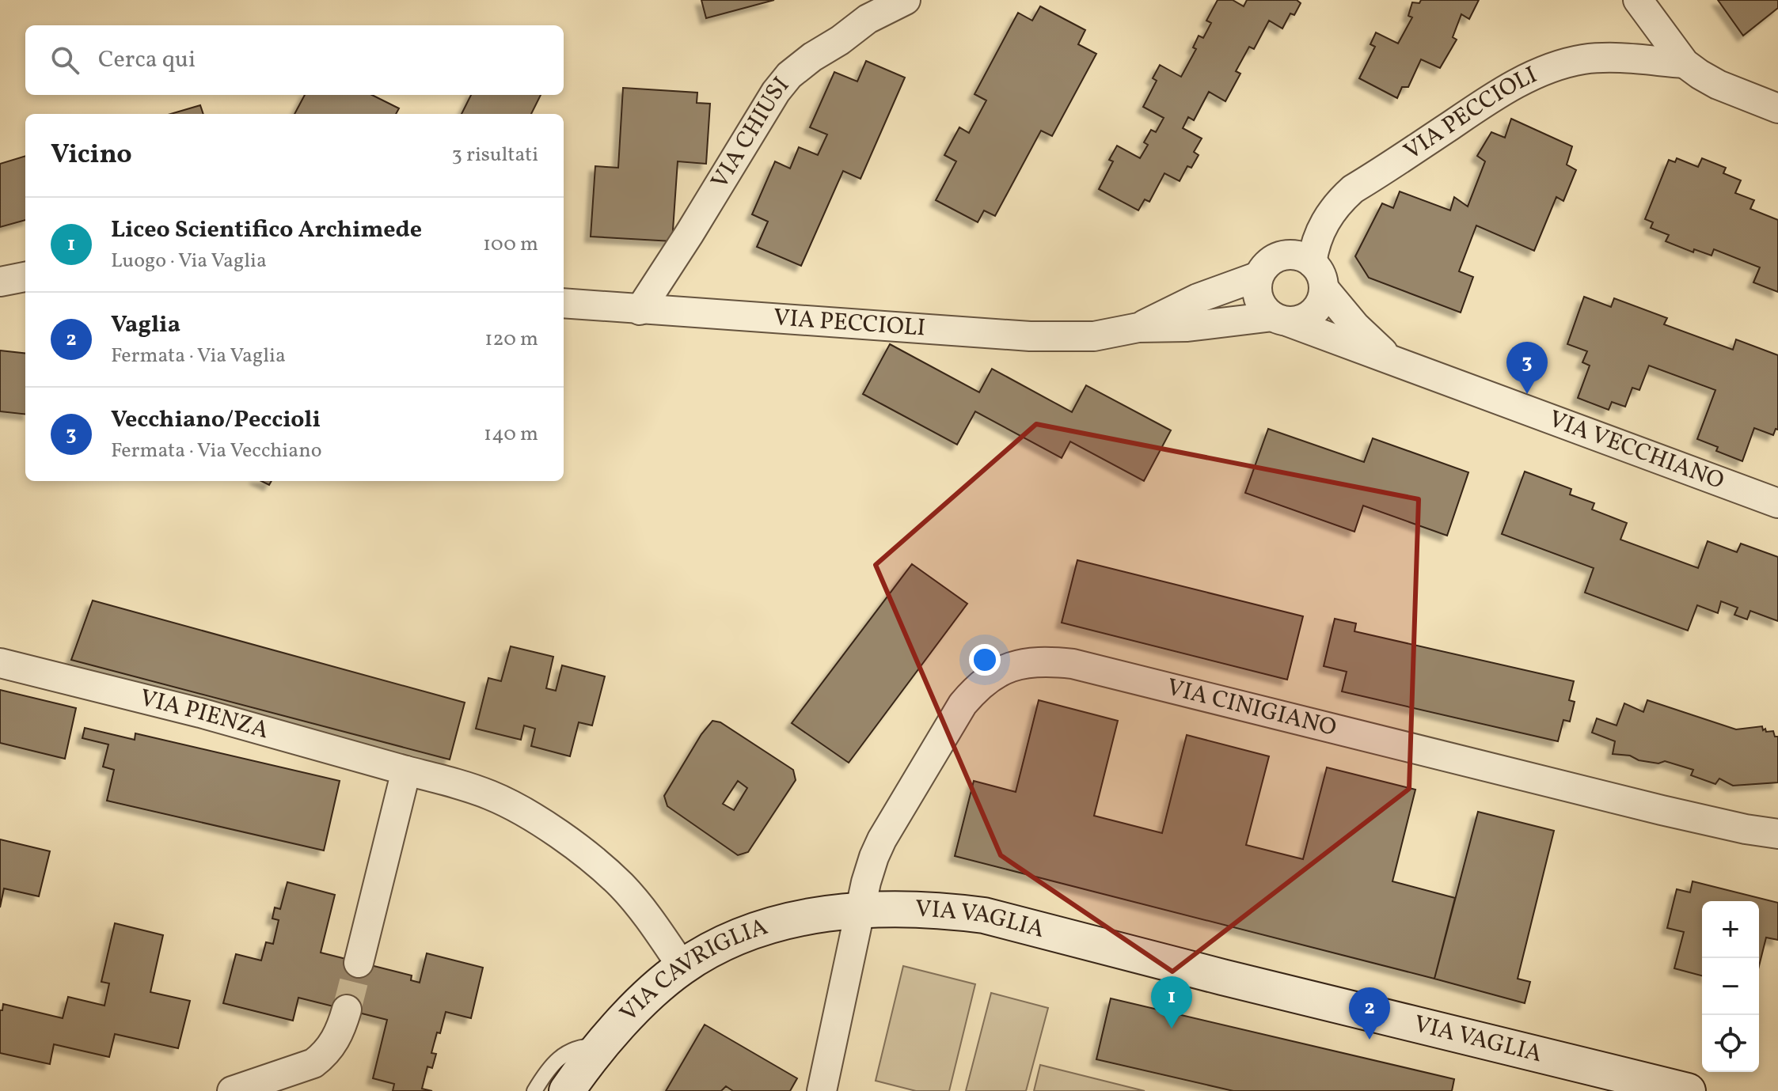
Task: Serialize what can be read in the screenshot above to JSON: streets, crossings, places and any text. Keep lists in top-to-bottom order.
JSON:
{
  "streets": {
    "street": [
      "VIA PECCIOLI",
      "VIA CHIUSI",
      "VIA VECCHIANO",
      "VIA CINIGIANO",
      "VIA PIENZA",
      "VIA VAGLIA",
      "VIA CAVRIGLIA"
    ]
  },
  "crossings": [
    ["VIA PECCIOLI", "VIA CHIUSI"],
    ["VIA PECCIOLI", "VIA VECCHIANO"],
    ["VIA CINIGIANO", "VIA VAGLIA"],
    ["VIA CINIGIANO", "VIA CAVRIGLIA"],
    ["VIA PIENZA", "VIA CAVRIGLIA"],
    ["VIA VAGLIA", "VIA CAVRIGLIA"]
  ],
  "page": {
    "search": "Cerca qui",
    "heading": ["Vicino", "3 risultati"],
    "list": [
      {
        "mark": "1",
        "name": "Liceo Scientifico Archimede",
        "note": "Luogo · Via Vaglia",
        "value": "100 m"
      },
      {
        "mark": "2",
        "name": "Vaglia",
        "note": "Fermata · Via Vaglia",
        "value": "120 m"
      },
      {
        "mark": "3",
        "name": "Vecchiano/Peccioli",
        "note": "Fermata · Via Vecchiano",
        "value": "140 m"
      }
    ],
    "pins": ["3", "1", "2"],
    "map_buttons": ["+", "−"]
  }
}
